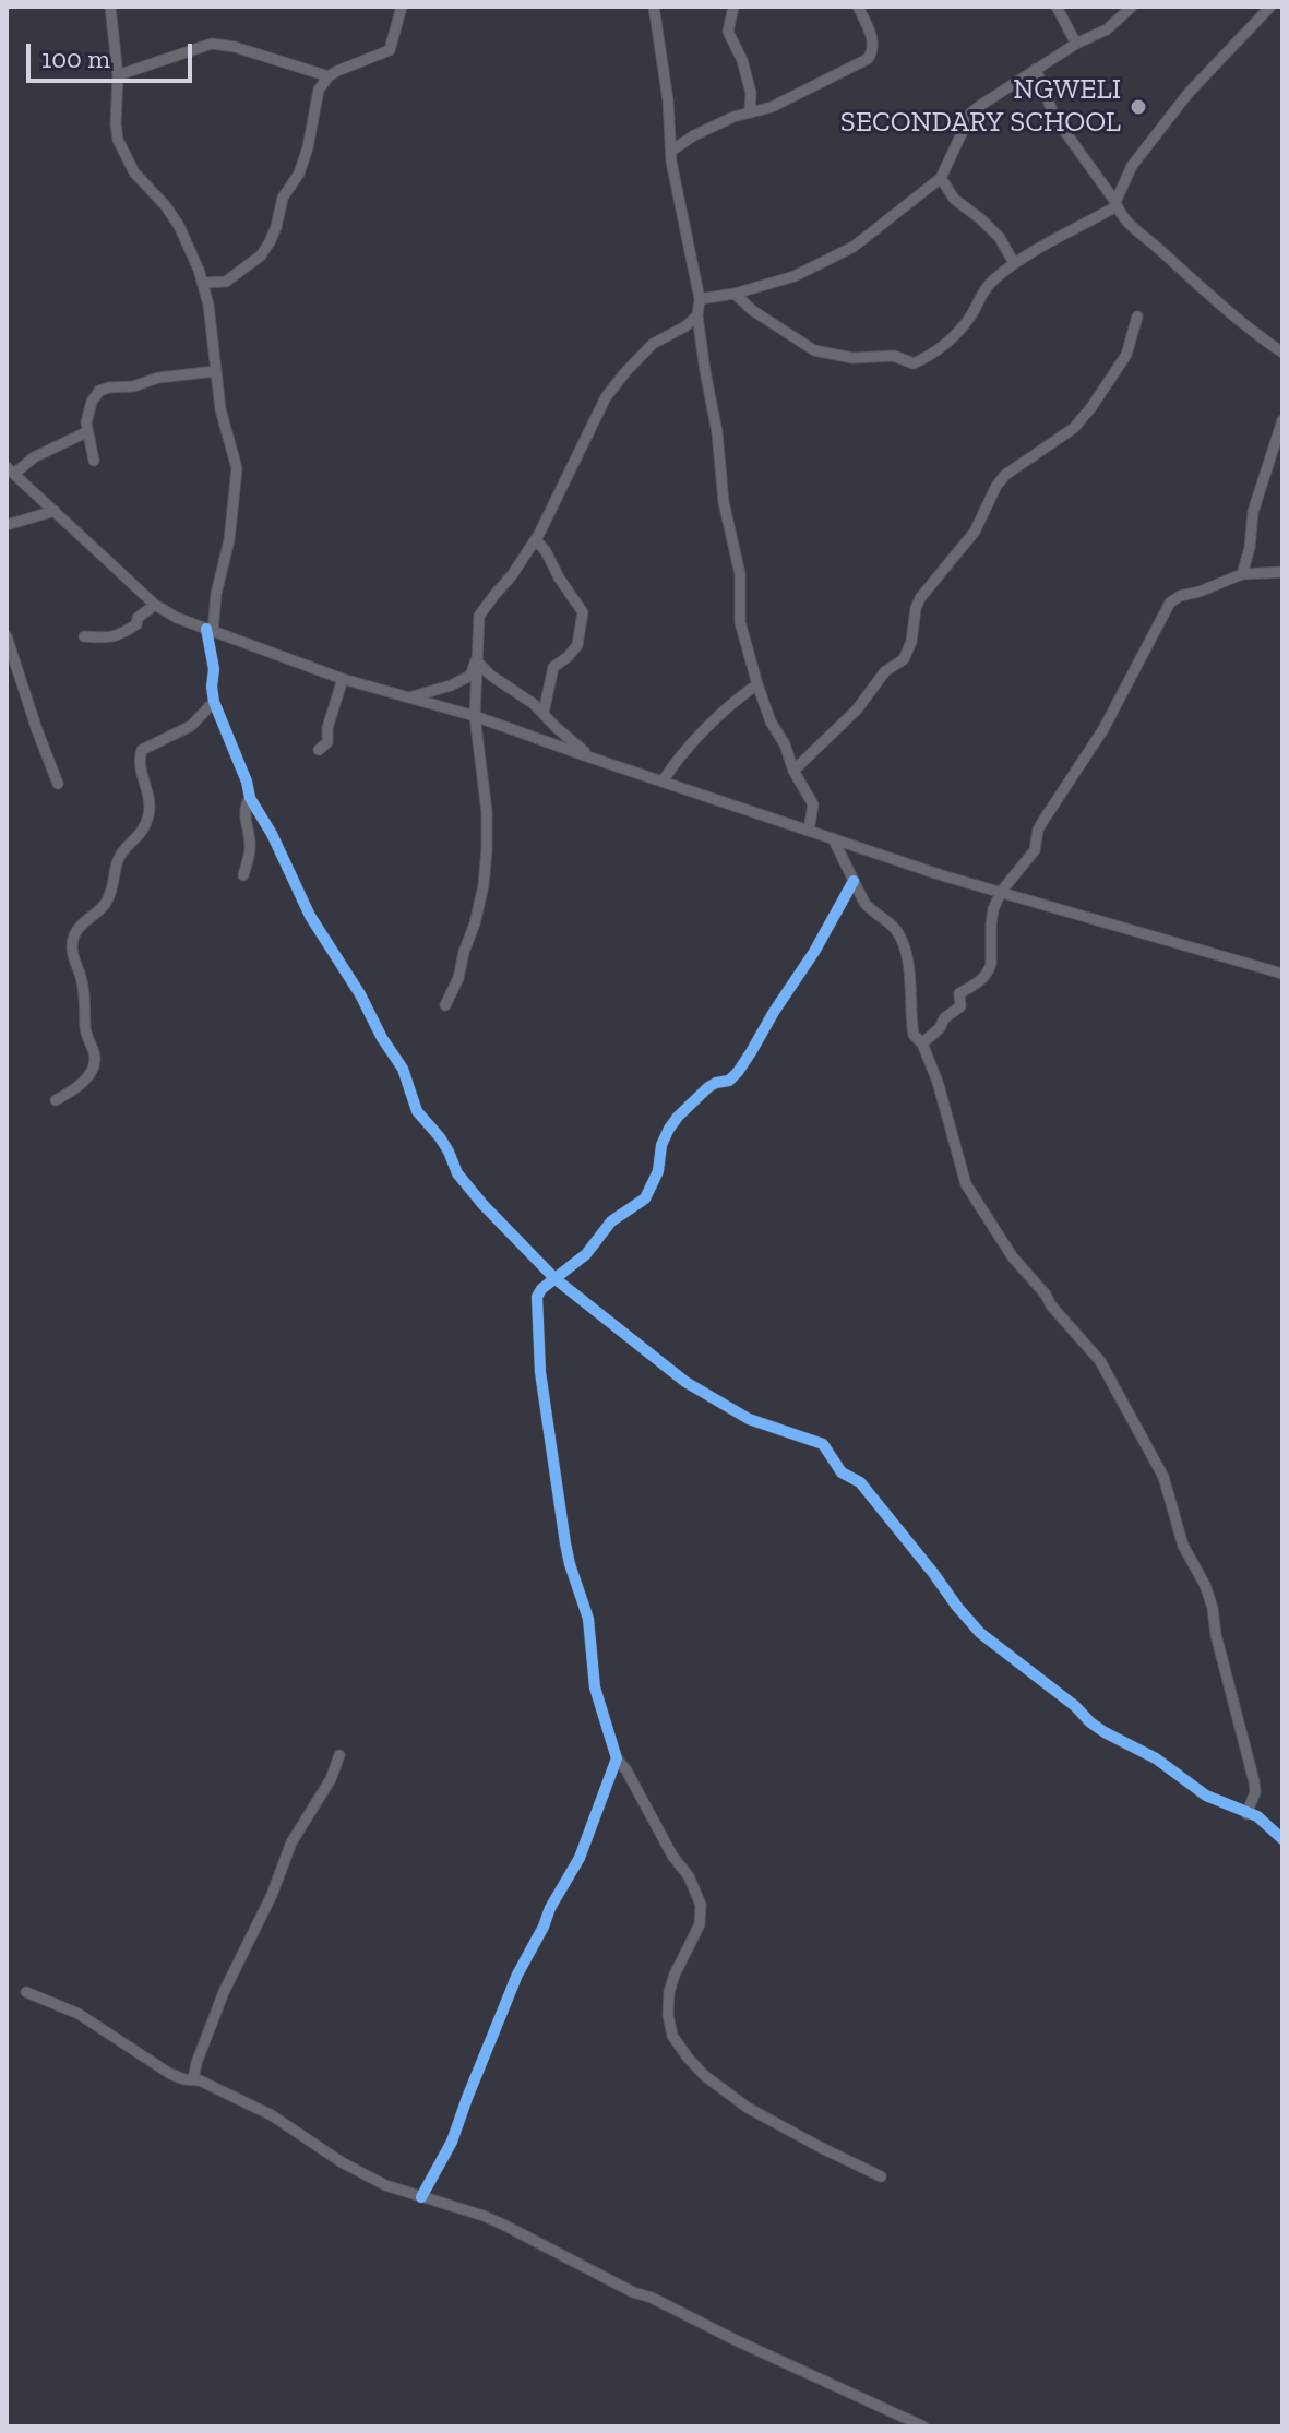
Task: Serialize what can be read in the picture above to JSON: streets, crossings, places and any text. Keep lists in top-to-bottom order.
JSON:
{
  "places": ["NGWELI SECONDARY SCHOOL"],
  "scale_bar": "100 m"
}
